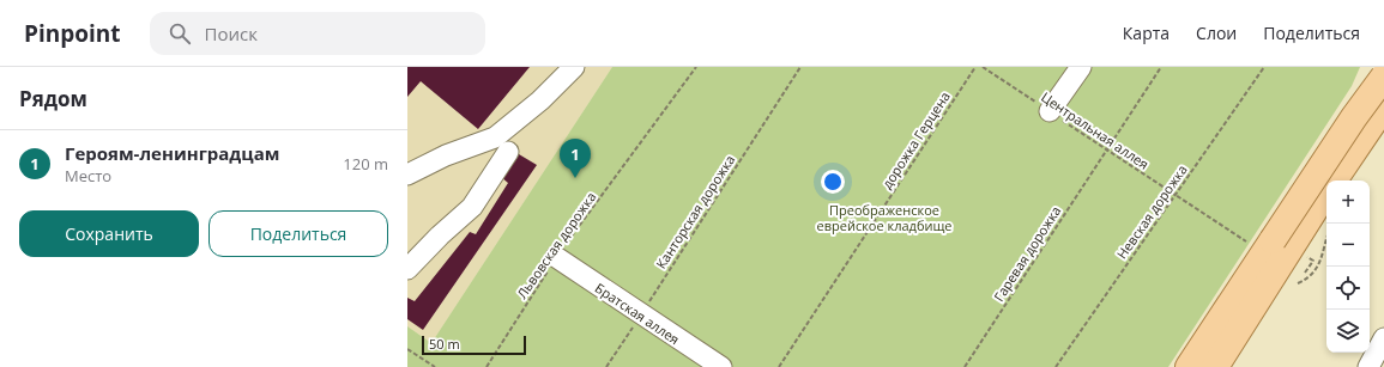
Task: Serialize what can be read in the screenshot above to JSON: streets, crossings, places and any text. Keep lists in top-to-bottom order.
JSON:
{
  "streets": {
    "lane": ["Братская аллея"],
    "path": [
      "Центральная аллея",
      "дорожка Герцена",
      "Канторская дорожка",
      "Невская дорожка",
      "Львовская дорожка",
      "Гаревая дорожка"
    ]
  },
  "crossings": [
    ["Центральная аллея", "Невская дорожка"],
    ["Центральная аллея", "Гаревая дорожка"],
    ["Канторская дорожка", "Братская аллея"],
    ["Львовская дорожка", "Братская аллея"]
  ],
  "parks": ["Преображенское еврейское кладбище"],
  "scale_bar": "50 m",
  "page": {
    "header": "Pinpoint",
    "search": "Поиск",
    "nav": ["Карта", "Слои", "Поделиться"],
    "heading": "Рядом",
    "list": [
      {
        "mark": "1",
        "name": "Героям-ленинградцам",
        "note": "Место",
        "value": "120 m"
      }
    ],
    "pins": "1",
    "map_buttons": ["+", "−"],
    "buttons": ["Сохранить", "Поделиться"],
    "scale": "50 m"
  }
}
